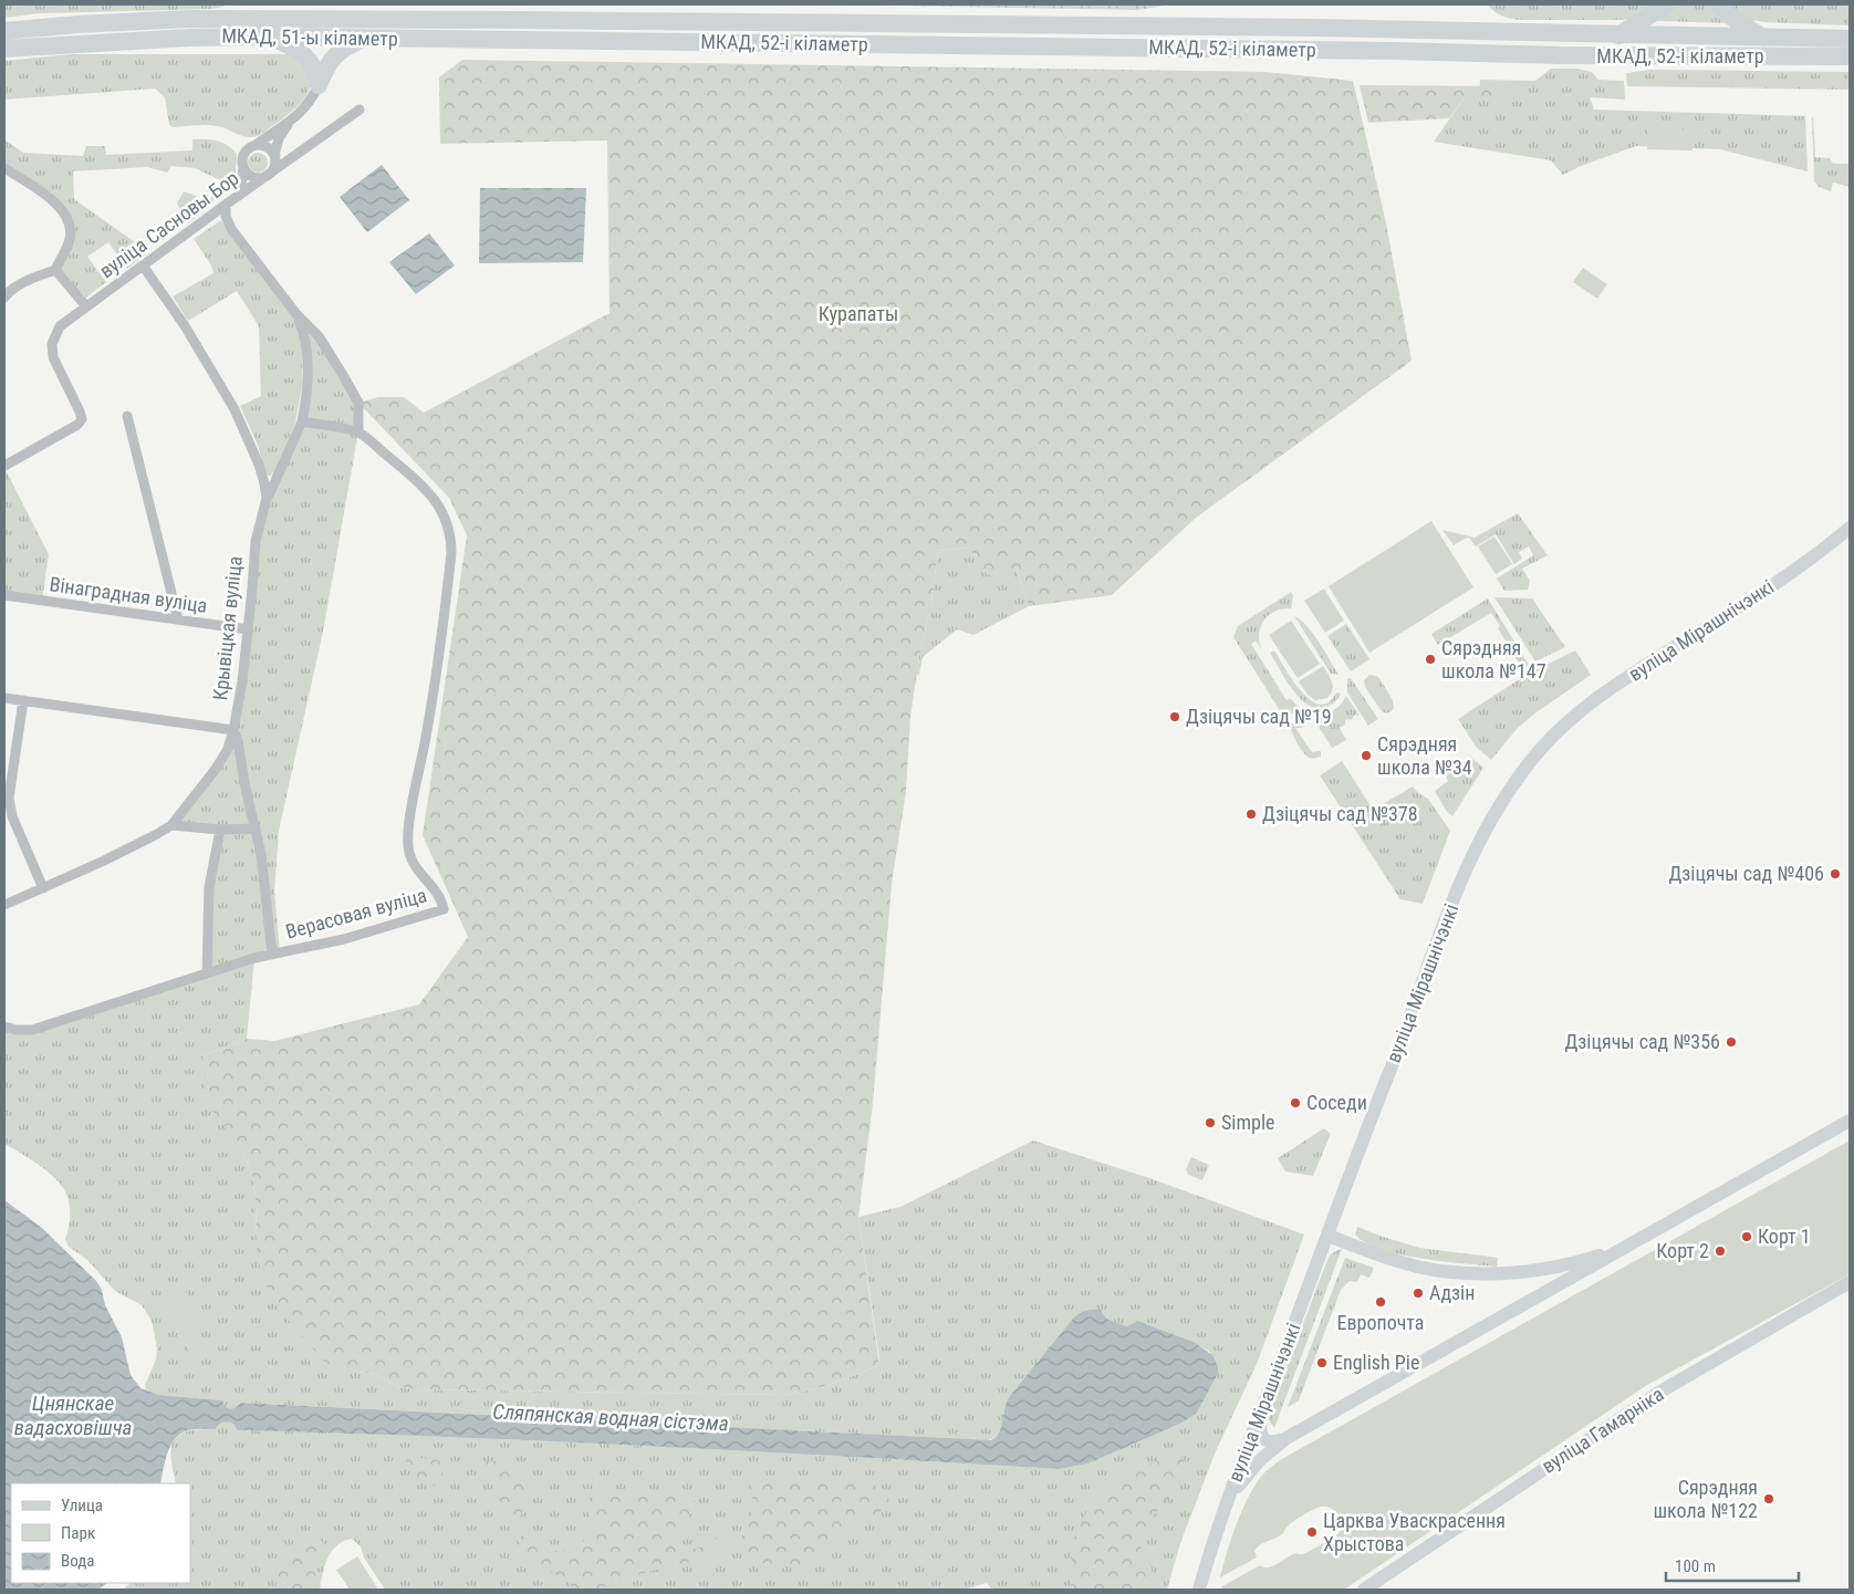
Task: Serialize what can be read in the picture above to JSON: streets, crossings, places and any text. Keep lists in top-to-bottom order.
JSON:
{
  "streets": {
    "highway": ["МКАД, 51-ы кіламетр", "МКАД, 52-і кіламетр"],
    "main road": ["вуліца Мірашнічэнкі", "вуліца Гамарніка"],
    "street": [
      "вуліца Сасновы Бор",
      "Вінаградная вуліца",
      "Крывіцкая вуліца",
      "Верасовая вуліца"
    ]
  },
  "crossings": [
    ["МКАД, 51-ы кіламетр", "МКАД, 52-і кіламетр"],
    ["Вінаградная вуліца", "Крывіцкая вуліца"],
    ["Крывіцкая вуліца", "Верасовая вуліца"]
  ],
  "water": ["Цнянскае вадасховішча", "Сляпянская водная сістэма"],
  "parks": ["Курапаты"],
  "places": [
    "Сярэдняя школа №147",
    "Дзіцячы сад №19",
    "Сярэдняя школа №34",
    "Дзіцячы сад №378",
    "Дзіцячы сад №406",
    "Дзіцячы сад №356",
    "Соседи",
    "Simple",
    "Корт 1",
    "Корт 2",
    "Адзін",
    "Европочта",
    "English Pie",
    "Сярэдняя школа №122",
    "Царква Уваскрасення Хрыстова"
  ],
  "legend": ["Улица", "Парк", "Вода"],
  "scale_bar": "100 m"
}
